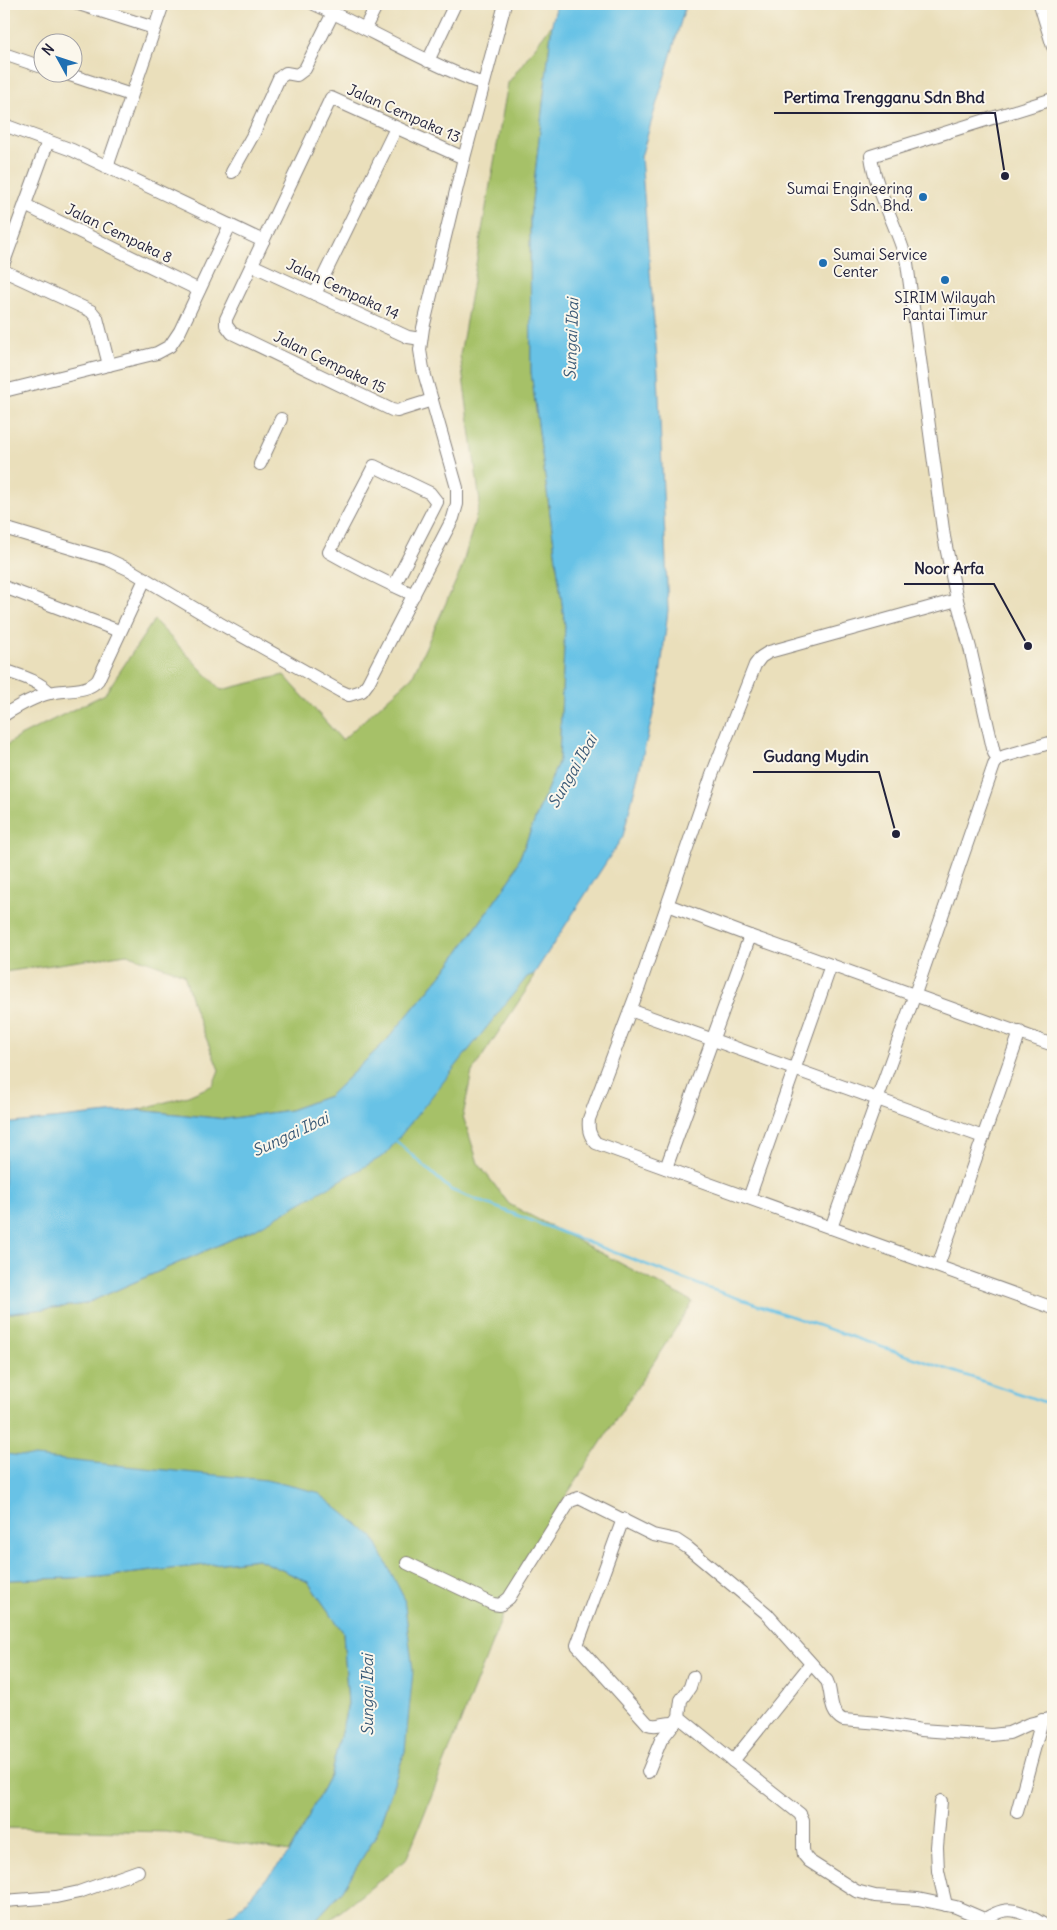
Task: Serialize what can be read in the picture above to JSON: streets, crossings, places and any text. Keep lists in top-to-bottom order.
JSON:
{
  "streets": {
    "street": [
      "Jalan Cempaka 13",
      "Jalan Cempaka 8",
      "Jalan Cempaka 14",
      "Jalan Cempaka 15"
    ]
  },
  "crossings": [
    ["Jalan Cempaka 14", "Jalan Cempaka 15"]
  ],
  "water": ["Sungai Ibai"],
  "places": [
    "Pertima Trengganu Sdn Bhd",
    "Sumai Engineering Sdn. Bhd.",
    "Sumai Service Center",
    "SIRIM Wilayah Pantai Timur",
    "Noor Arfa",
    "Gudang Mydin"
  ],
  "north": "top left"
}
